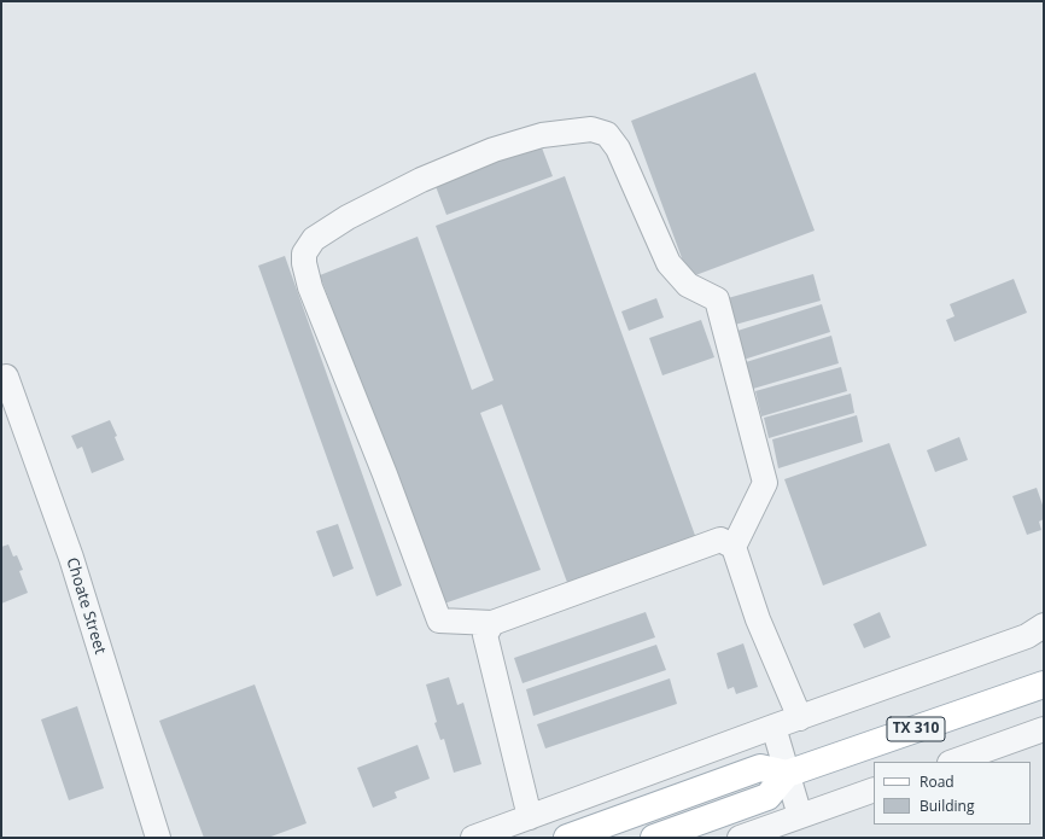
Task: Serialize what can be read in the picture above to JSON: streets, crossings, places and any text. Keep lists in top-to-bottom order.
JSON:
{
  "streets": {
    "main road": ["TX 310"],
    "street": ["Choate Street"]
  },
  "legend": ["Road", "Building"]
}
